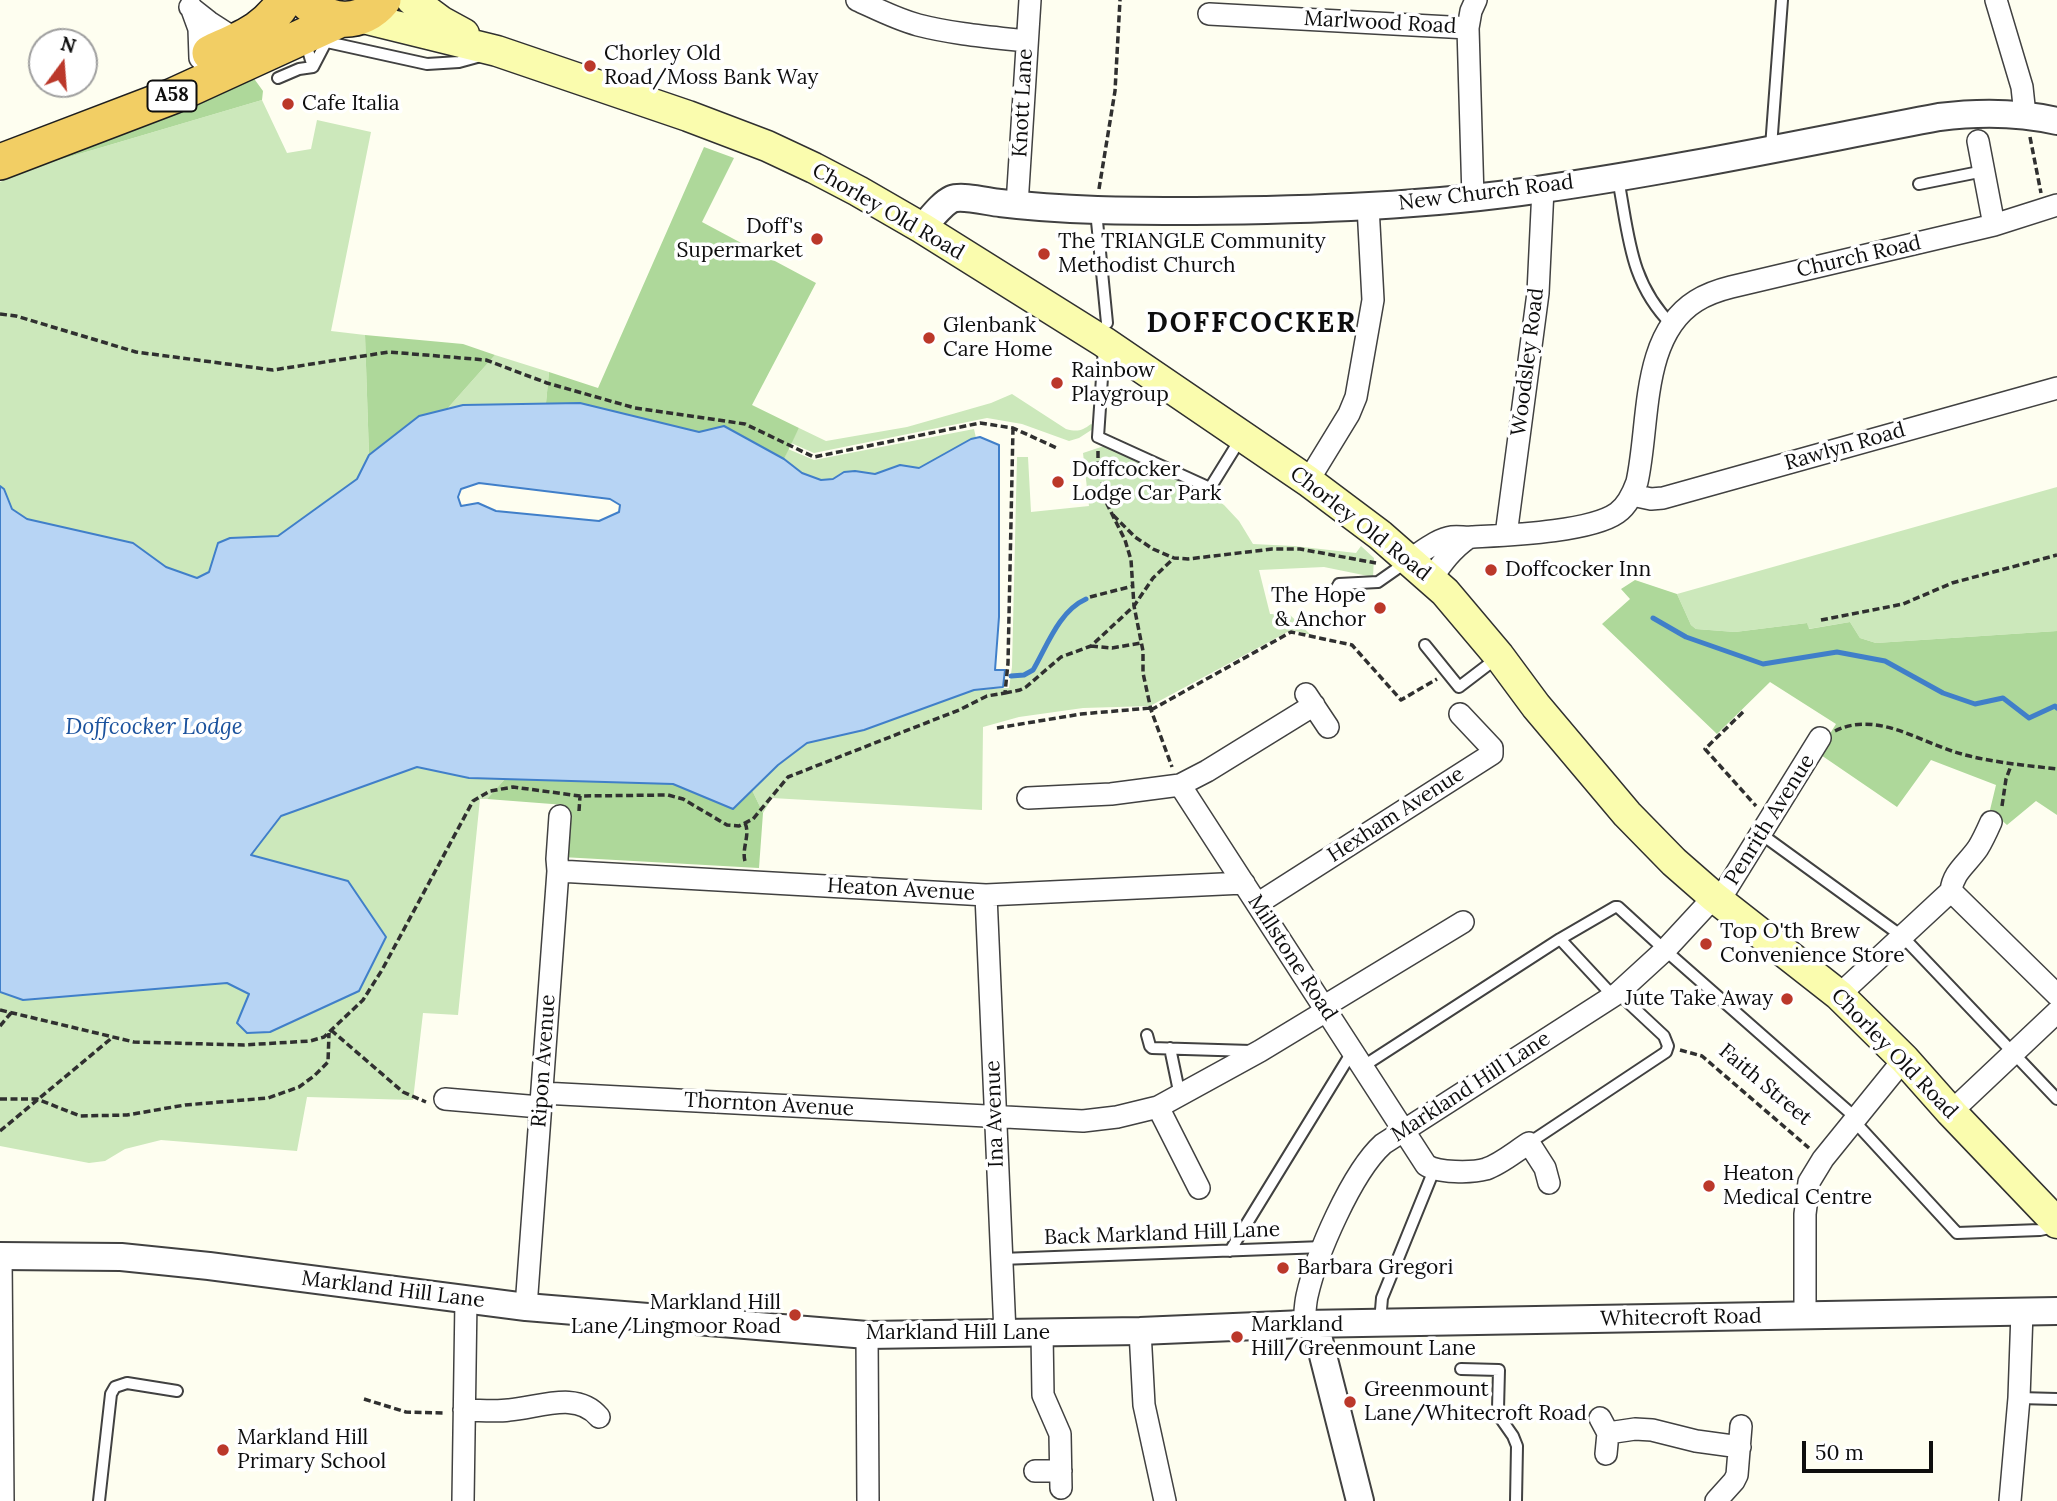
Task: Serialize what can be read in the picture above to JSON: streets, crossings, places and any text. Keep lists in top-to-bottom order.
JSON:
{
  "streets": {
    "highway": ["A58", "Chorley Old Road"],
    "street": [
      "Marlwood Road",
      "Knott Lane",
      "New Church Road",
      "Church Road",
      "Woodsley Road",
      "Rawlyn Road",
      "Hexham Avenue",
      "Penrith Avenue",
      "Heaton Avenue",
      "Millstone Road",
      "Ripon Avenue",
      "Markland Hill Lane",
      "Thornton Avenue",
      "Ina Avenue",
      "Whitecroft Road"
    ],
    "lane": ["Back Markland Hill Lane"],
    "path": ["Faith Street"]
  },
  "crossings": [
    ["A58", "Chorley Old Road"],
    ["Knott Lane", "New Church Road"],
    ["New Church Road", "Chorley Old Road"],
    ["New Church Road", "Woodsley Road"],
    ["Chorley Old Road", "Penrith Avenue"],
    ["Chorley Old Road", "Markland Hill Lane"],
    ["Church Road", "Rawlyn Road"],
    ["Hexham Avenue", "Millstone Road"],
    ["Penrith Avenue", "Markland Hill Lane"],
    ["Heaton Avenue", "Millstone Road"],
    ["Heaton Avenue", "Ripon Avenue"],
    ["Heaton Avenue", "Ina Avenue"],
    ["Millstone Road", "Markland Hill Lane"],
    ["Millstone Road", "Thornton Avenue"],
    ["Ripon Avenue", "Markland Hill Lane"],
    ["Ripon Avenue", "Thornton Avenue"],
    ["Markland Hill Lane", "Ina Avenue"],
    ["Markland Hill Lane", "Back Markland Hill Lane"],
    ["Markland Hill Lane", "Whitecroft Road"],
    ["Thornton Avenue", "Ina Avenue"],
    ["Ina Avenue", "Back Markland Hill Lane"]
  ],
  "districts": ["DOFFCOCKER"],
  "water": ["Doffcocker Lodge"],
  "places": [
    "Chorley Old Road/Moss Bank Way",
    "Cafe Italia",
    "Doff's Supermarket",
    "The TRIANGLE Community Methodist Church",
    "Glenbank Care Home",
    "Rainbow Playgroup",
    "Doffcocker Lodge Car Park",
    "Doffcocker Inn",
    "The Hope & Anchor",
    "Top O'th Brew Convenience Store",
    "Jute Take Away",
    "Heaton Medical Centre",
    "Barbara Gregori",
    "Markland Hill Lane/Lingmoor Road",
    "Markland Hill/Greenmount Lane",
    "Greenmount Lane/Whitecroft Road",
    "Markland Hill Primary School"
  ],
  "scale_bar": "50 m",
  "north": "top"
}
